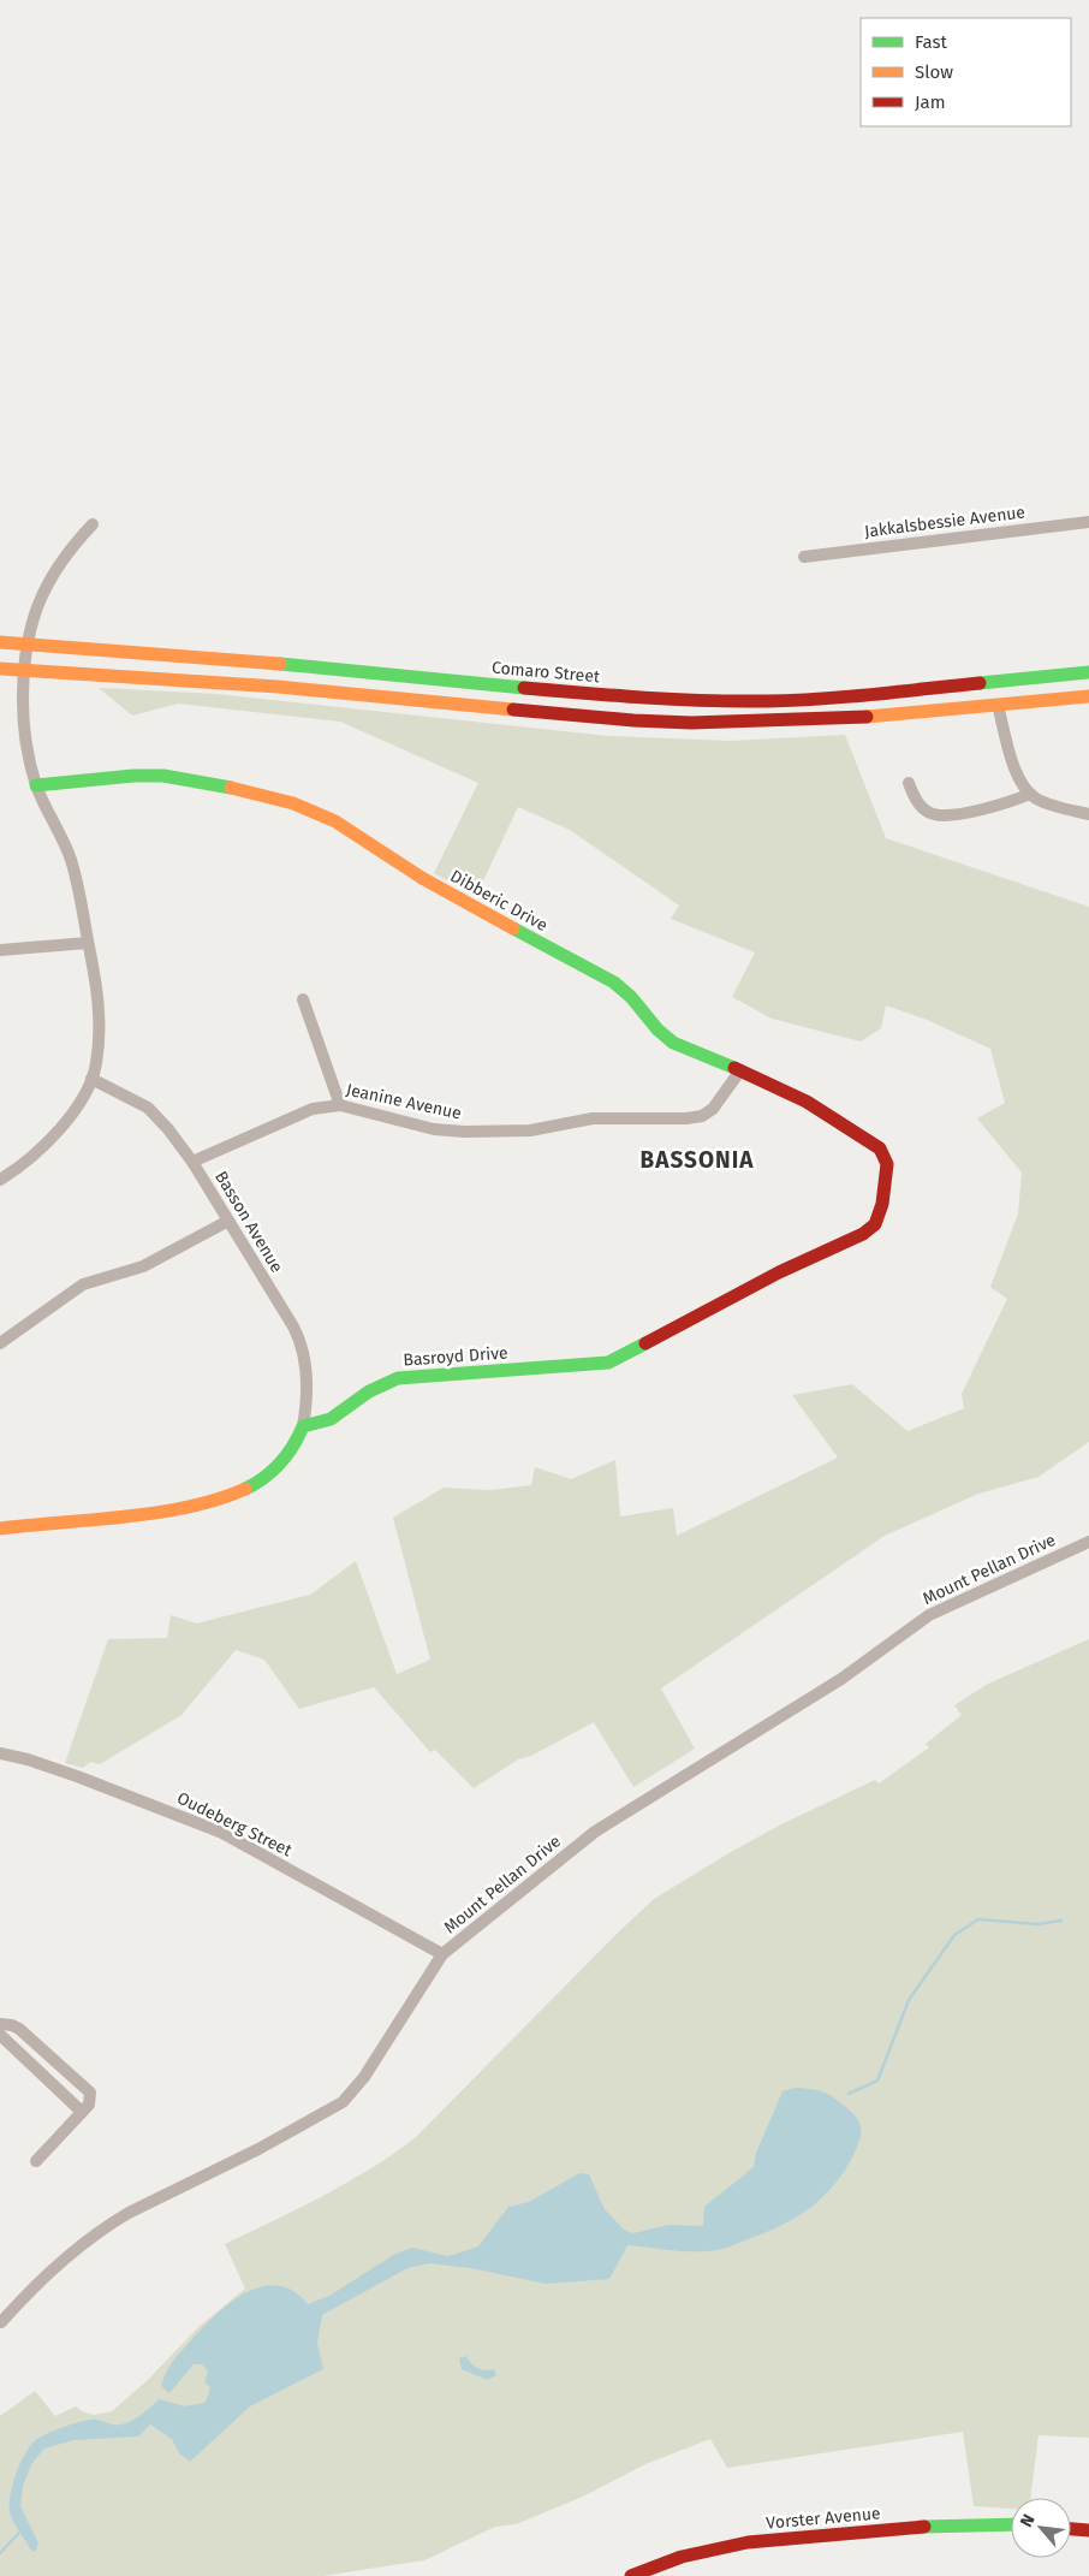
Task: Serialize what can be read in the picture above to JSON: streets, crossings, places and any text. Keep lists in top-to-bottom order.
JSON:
{
  "streets": {
    "street": [
      "Jakkalsbessie Avenue",
      "Comaro Street",
      "Dibberic Drive",
      "Jeanine Avenue",
      "Basson Avenue",
      "Basroyd Drive",
      "Mount Pellan Drive",
      "Oudeberg Street",
      "Vorster Avenue"
    ]
  },
  "crossings": [
    ["Dibberic Drive", "Jeanine Avenue"],
    ["Dibberic Drive", "Basroyd Drive"],
    ["Jeanine Avenue", "Basson Avenue"],
    ["Basson Avenue", "Basroyd Drive"],
    ["Mount Pellan Drive", "Oudeberg Street"]
  ],
  "districts": ["BASSONIA"],
  "legend": ["Fast", "Slow", "Jam"],
  "north": "top left"
}
